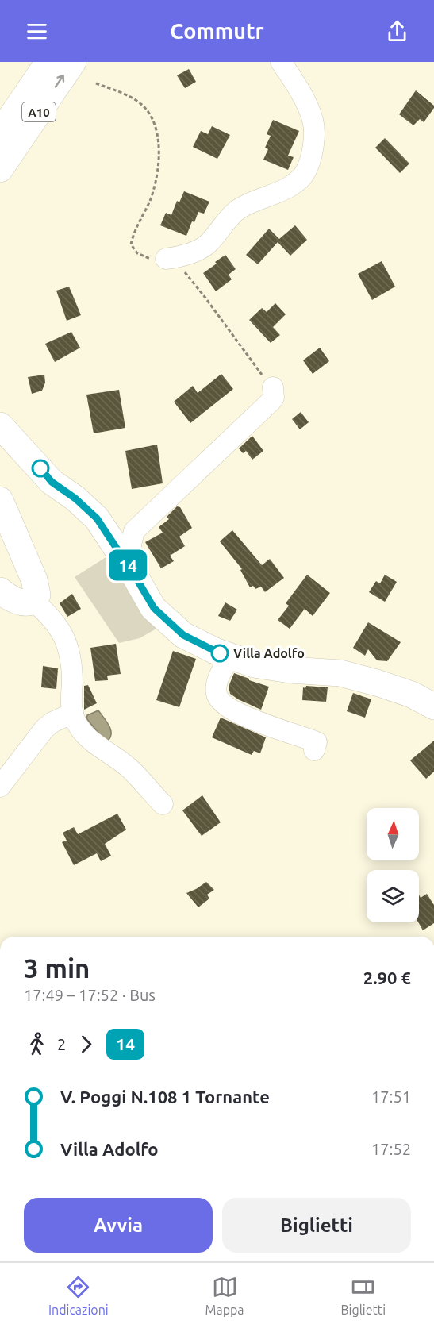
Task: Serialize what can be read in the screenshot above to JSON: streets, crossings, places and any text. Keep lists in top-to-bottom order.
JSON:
{
  "streets": {
    "main road": ["A10"]
  },
  "places": ["Villa Adolfo"],
  "lines": ["bus line 14"],
  "north": "top",
  "page": {
    "header": "Commutr",
    "on_map": "14",
    "heading": ["3 min", "17:49 – 17:52 · Bus", "2.90 €"],
    "legs": ["2", "14"],
    "list": [
      {
        "name": "V. Poggi N.108 1 Tornante",
        "value": "17:51"
      },
      {
        "name": "Villa Adolfo",
        "value": "17:52"
      }
    ],
    "buttons": ["Avvia", "Biglietti"],
    "tabs": ["Indicazioni", "Mappa", "Biglietti"]
  }
}
